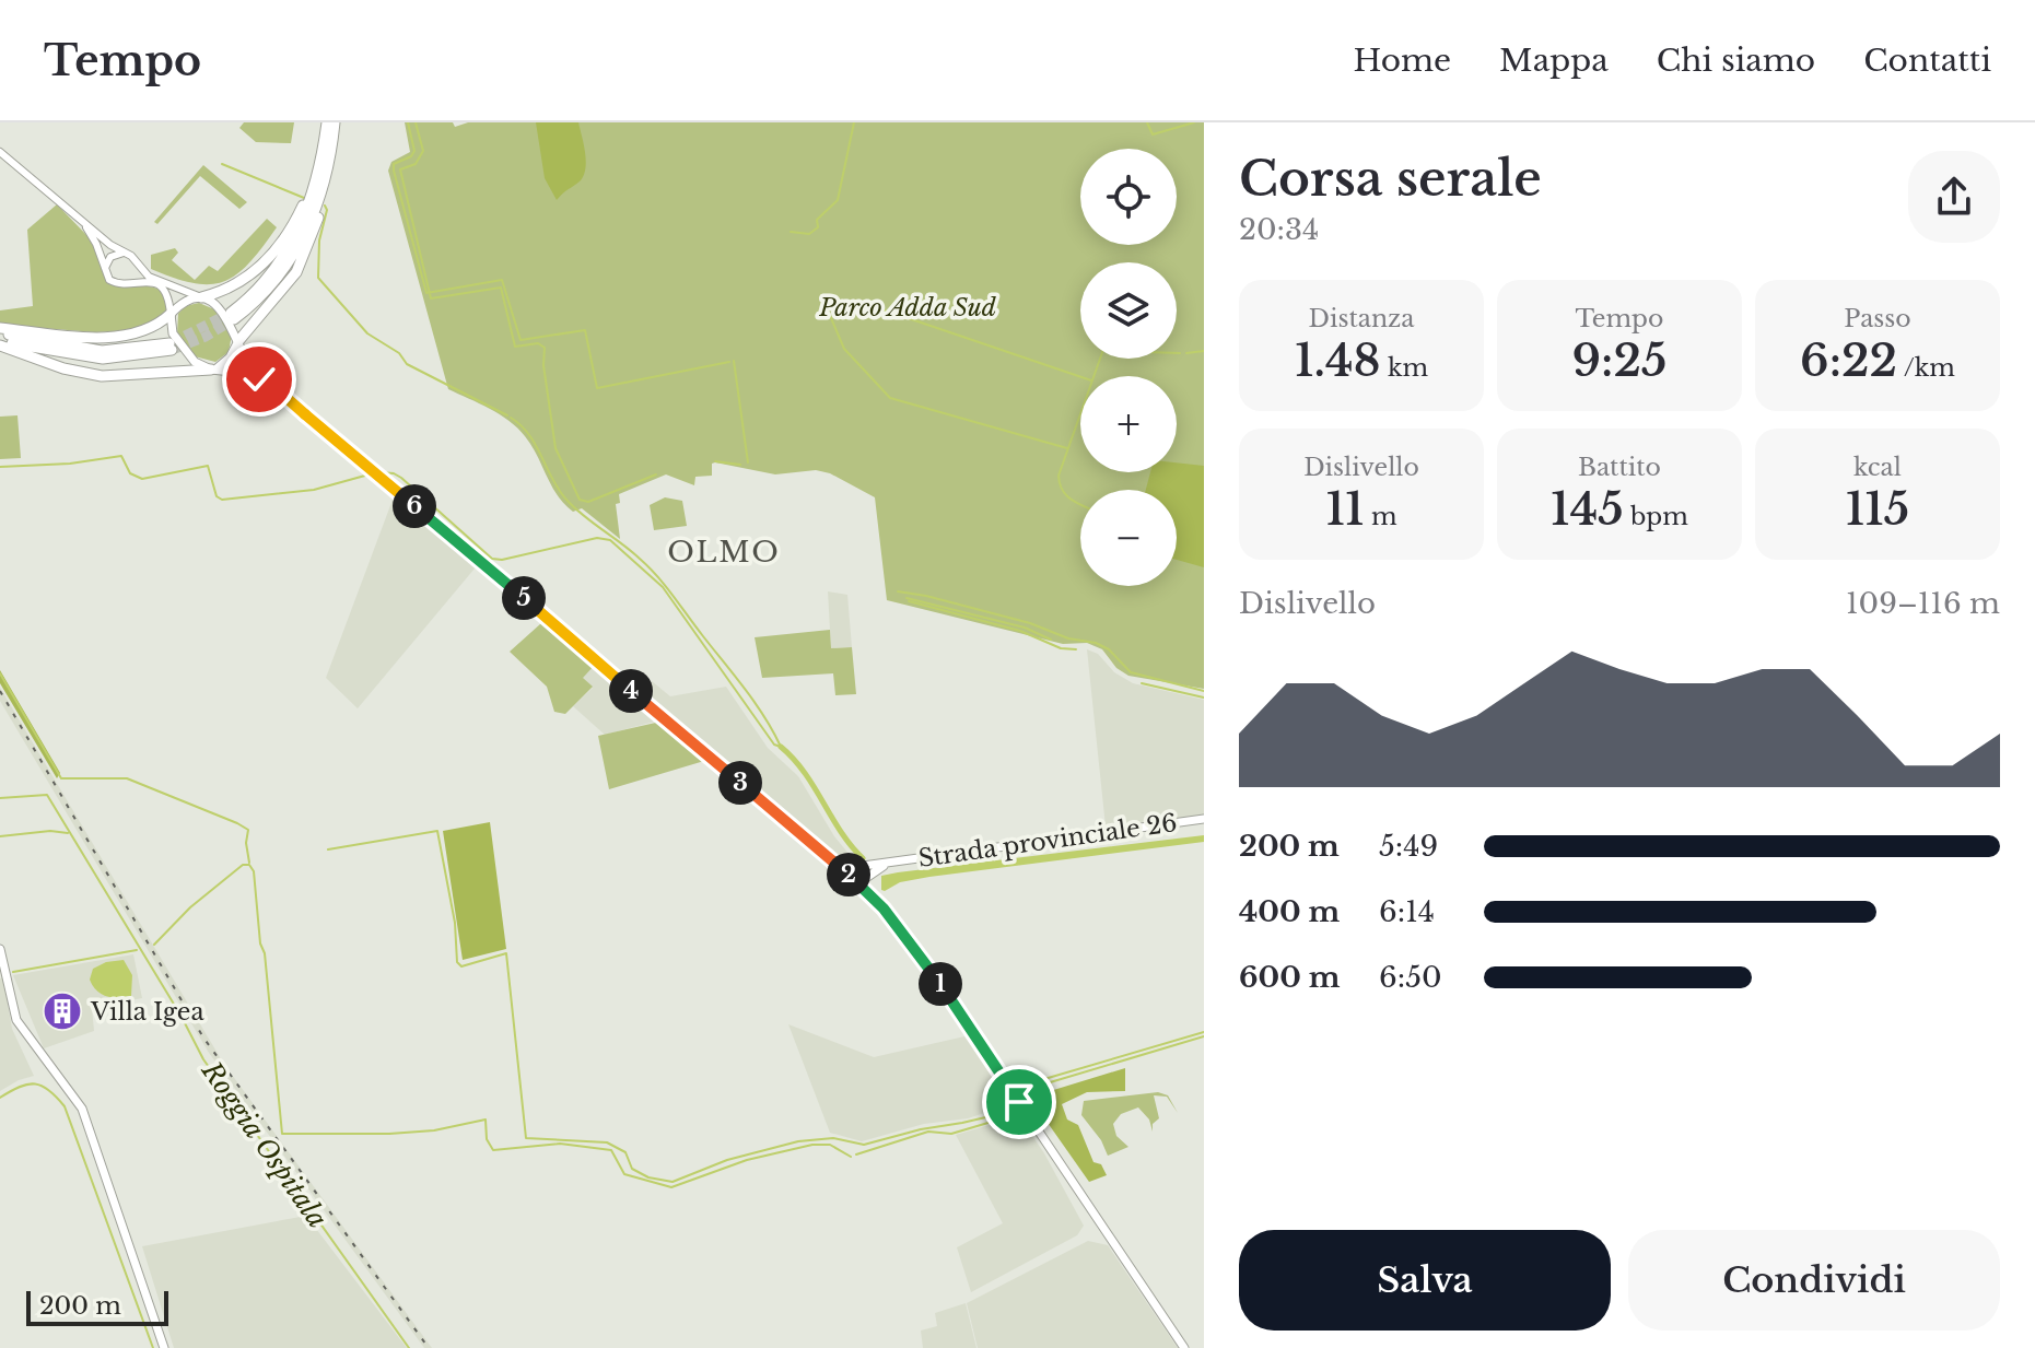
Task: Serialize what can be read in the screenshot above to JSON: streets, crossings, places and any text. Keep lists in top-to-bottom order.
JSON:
{
  "streets": {
    "main road": ["Strada provinciale 26"]
  },
  "districts": ["OLMO"],
  "water": ["Roggia Ospitala"],
  "parks": ["Parco Adda Sud"],
  "places": {
    "building": ["Villa Igea"]
  },
  "scale_bar": "200 m",
  "page": {
    "header": "Tempo",
    "nav": [
      "Home",
      "Mappa",
      "Chi siamo",
      "Contatti"
    ],
    "heading": ["Corsa serale", "20:34"],
    "map_buttons": ["+", "−"],
    "stats": [
      ["Distanza", "1.48 km"],
      ["Tempo", "9:25"],
      ["Passo", "6:22 /km"],
      ["Dislivello", "11 m"],
      ["Battito", "145 bpm"],
      ["kcal", "115"]
    ],
    "pins": [
      "6",
      "5",
      "4",
      "3",
      "2",
      "1"
    ],
    "chart": ["Dislivello", "109–116 m"],
    "list": [
      {
        "name": "200 m",
        "note": "5:49"
      },
      {
        "name": "400 m",
        "note": "6:14"
      },
      {
        "name": "600 m",
        "note": "6:50"
      }
    ],
    "buttons": ["Salva", "Condividi"],
    "scale": "200 m"
  }
}
